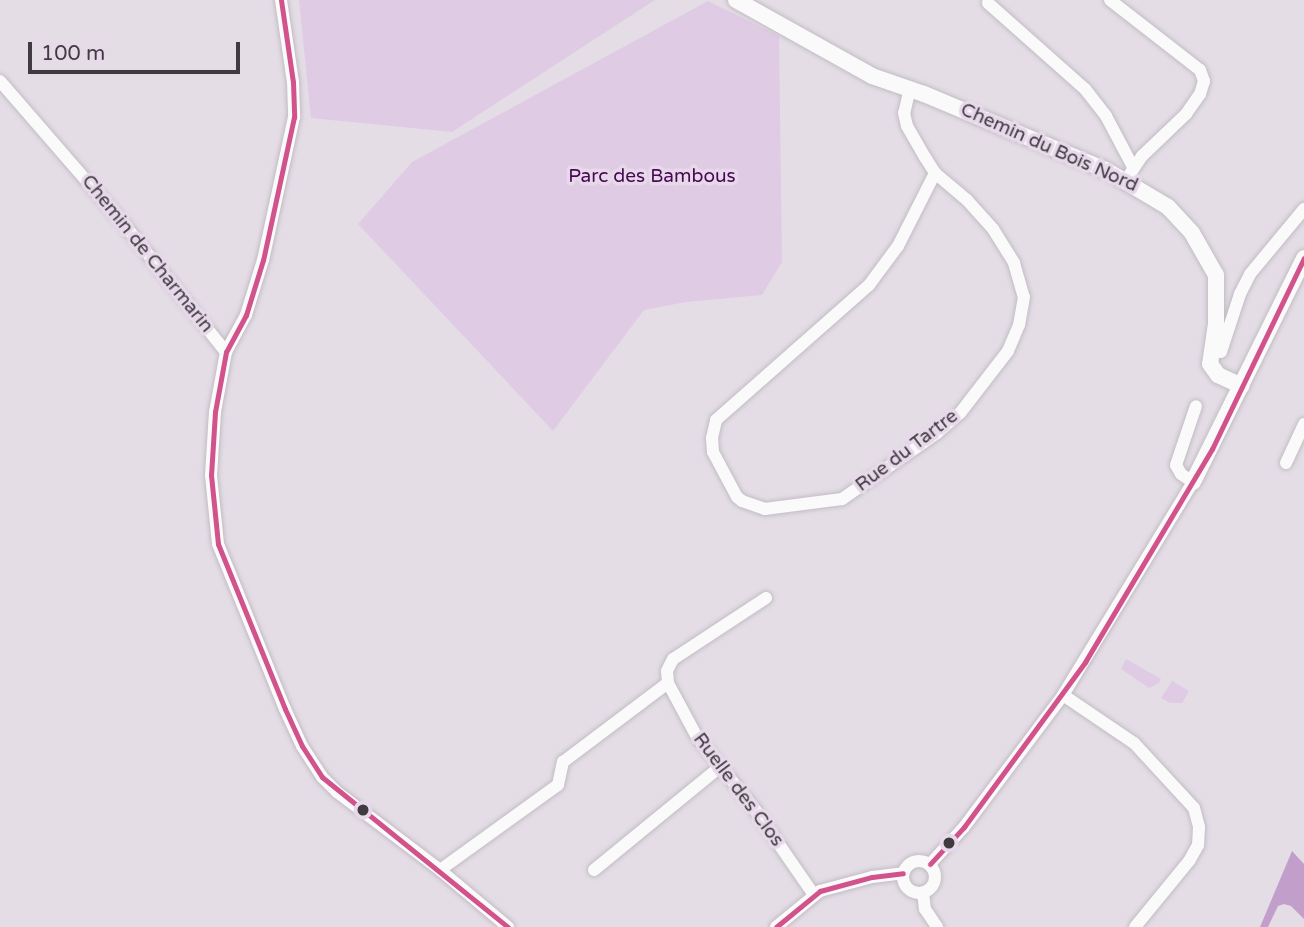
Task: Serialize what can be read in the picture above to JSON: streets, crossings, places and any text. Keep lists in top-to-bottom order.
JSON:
{
  "streets": {
    "street": [
      "Chemin du Bois Nord",
      "Chemin de Charmarin",
      "Rue du Tartre",
      "Ruelle des Clos"
    ]
  },
  "crossings": [
    ["Chemin du Bois Nord", "Rue du Tartre"]
  ],
  "parks": ["Parc des Bambous"],
  "scale_bar": "100 m"
}
